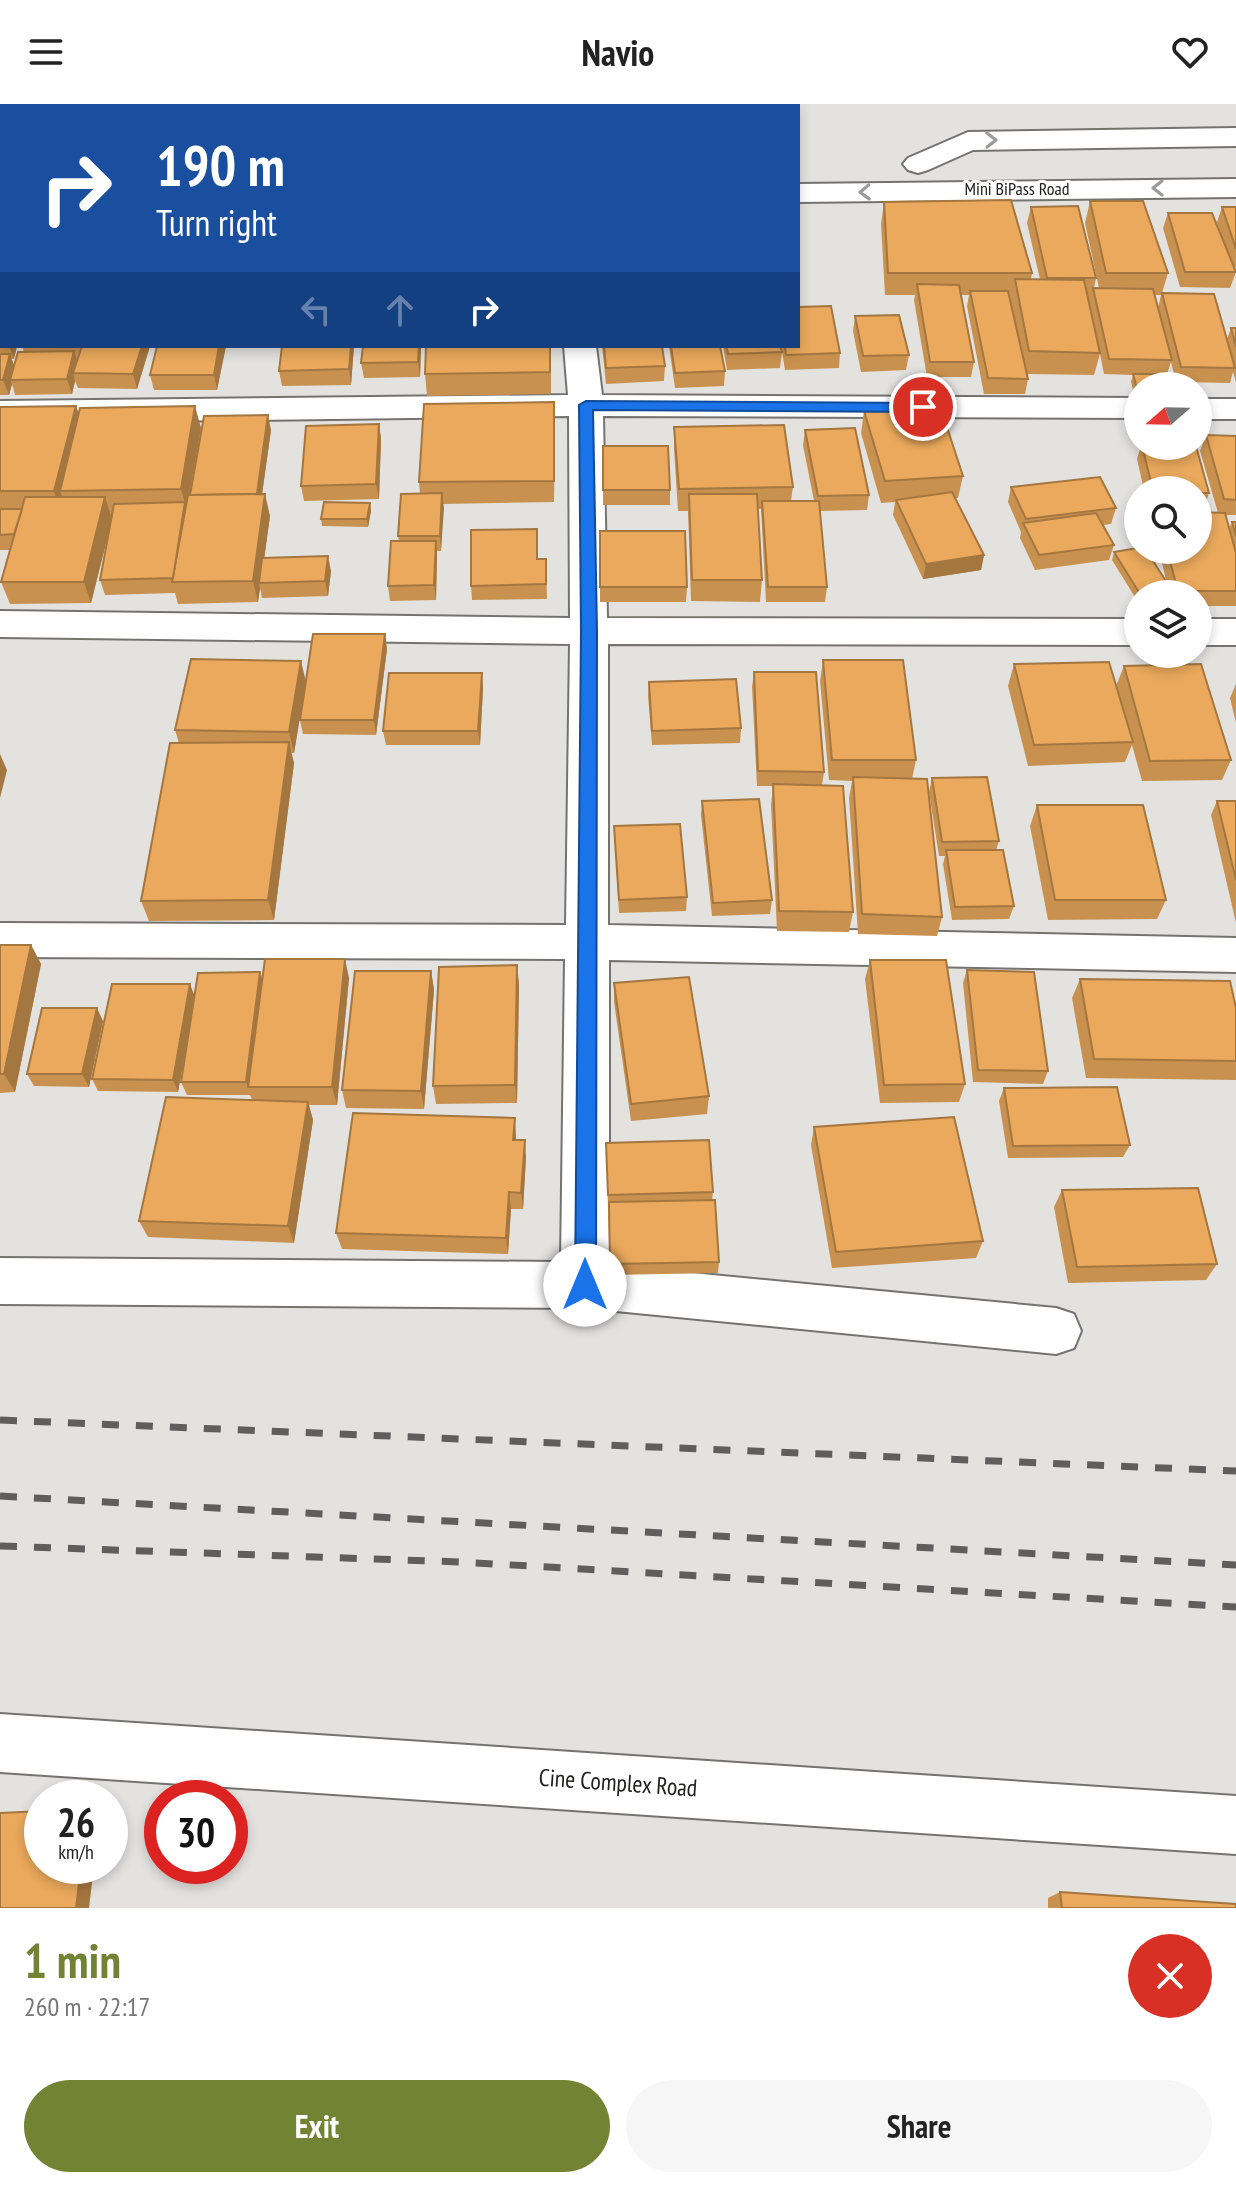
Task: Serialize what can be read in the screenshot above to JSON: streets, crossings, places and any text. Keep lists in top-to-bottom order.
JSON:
{
  "streets": {
    "street": ["Mini BiPass Road", "Cine Complex Road"]
  },
  "north": "left",
  "page": {
    "header": "Navio",
    "turn": ["190 m", "Turn right"],
    "speed": "26 km/h",
    "limit": "30",
    "heading": ["1 min", "260 m · 22:17"],
    "buttons": ["Exit", "Share"]
  }
}
